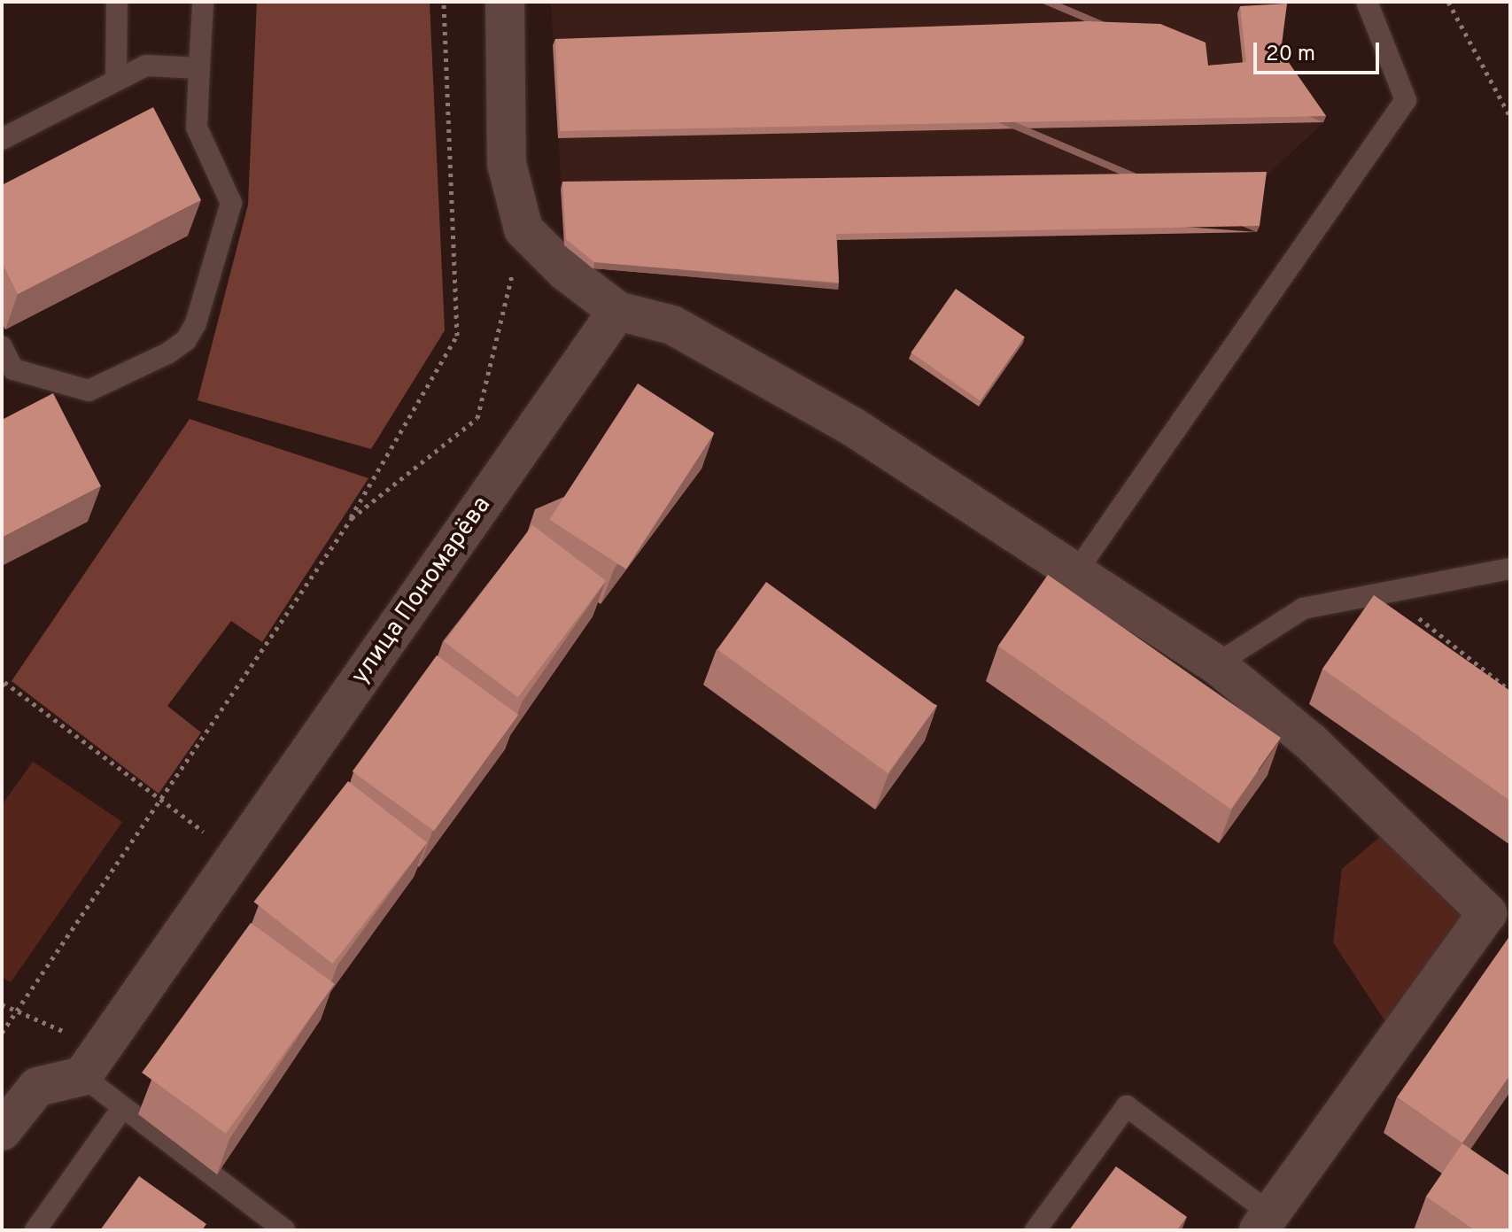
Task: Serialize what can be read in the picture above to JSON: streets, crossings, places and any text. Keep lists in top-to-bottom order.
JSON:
{
  "streets": {
    "street": ["улица Пономарёва"]
  },
  "scale_bar": "20 m"
}
